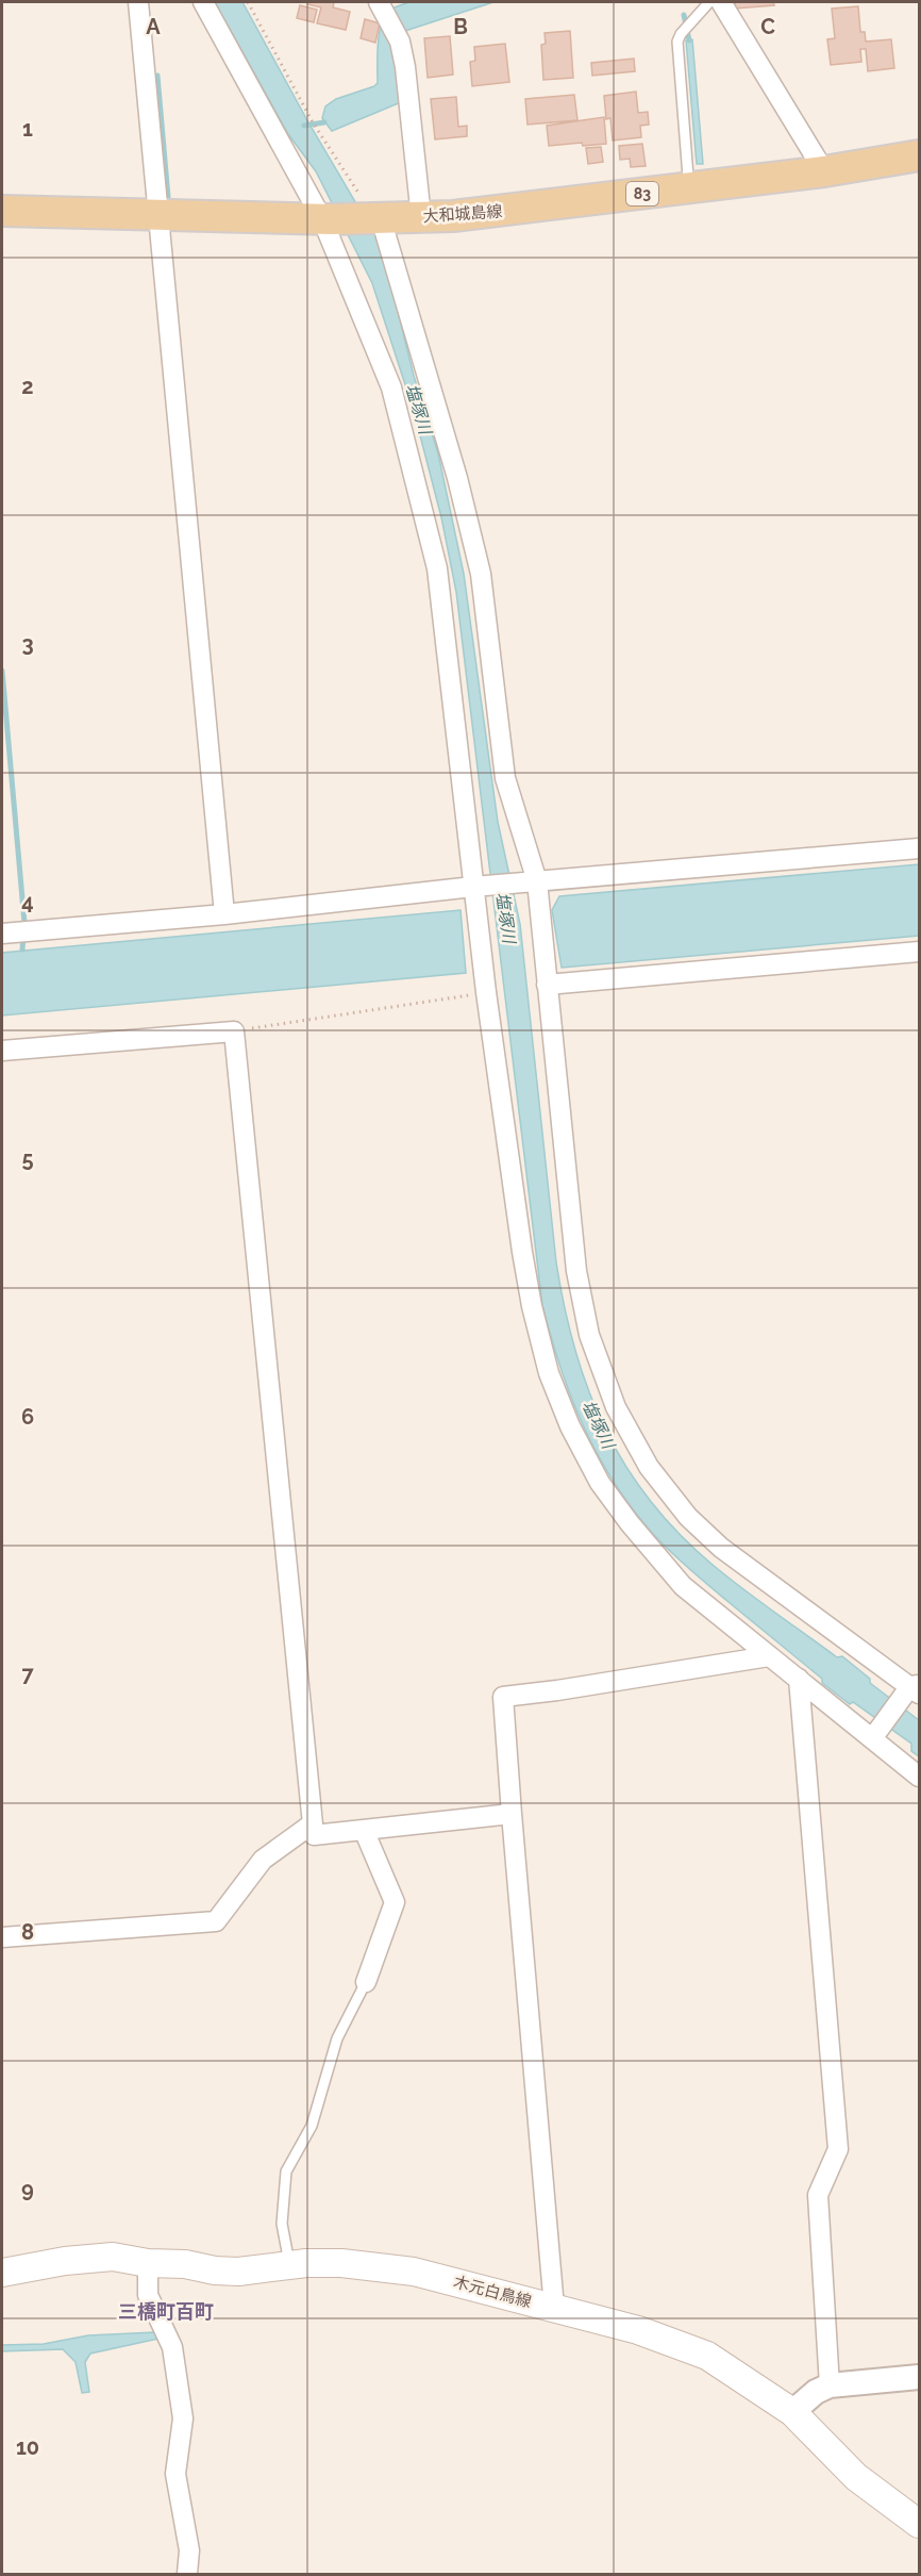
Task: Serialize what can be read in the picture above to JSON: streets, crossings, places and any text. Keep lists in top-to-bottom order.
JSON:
{
  "streets": {
    "main road": ["83", "大和城島線", "木元白鳥線"]
  },
  "districts": ["三橋町百町"],
  "water": ["塩塚川"],
  "grid": {
    "columns": ["A", "B", "C"],
    "rows": [
      "1",
      "2",
      "3",
      "4",
      "5",
      "6",
      "7",
      "8",
      "9",
      "10"
    ]
  }
}
